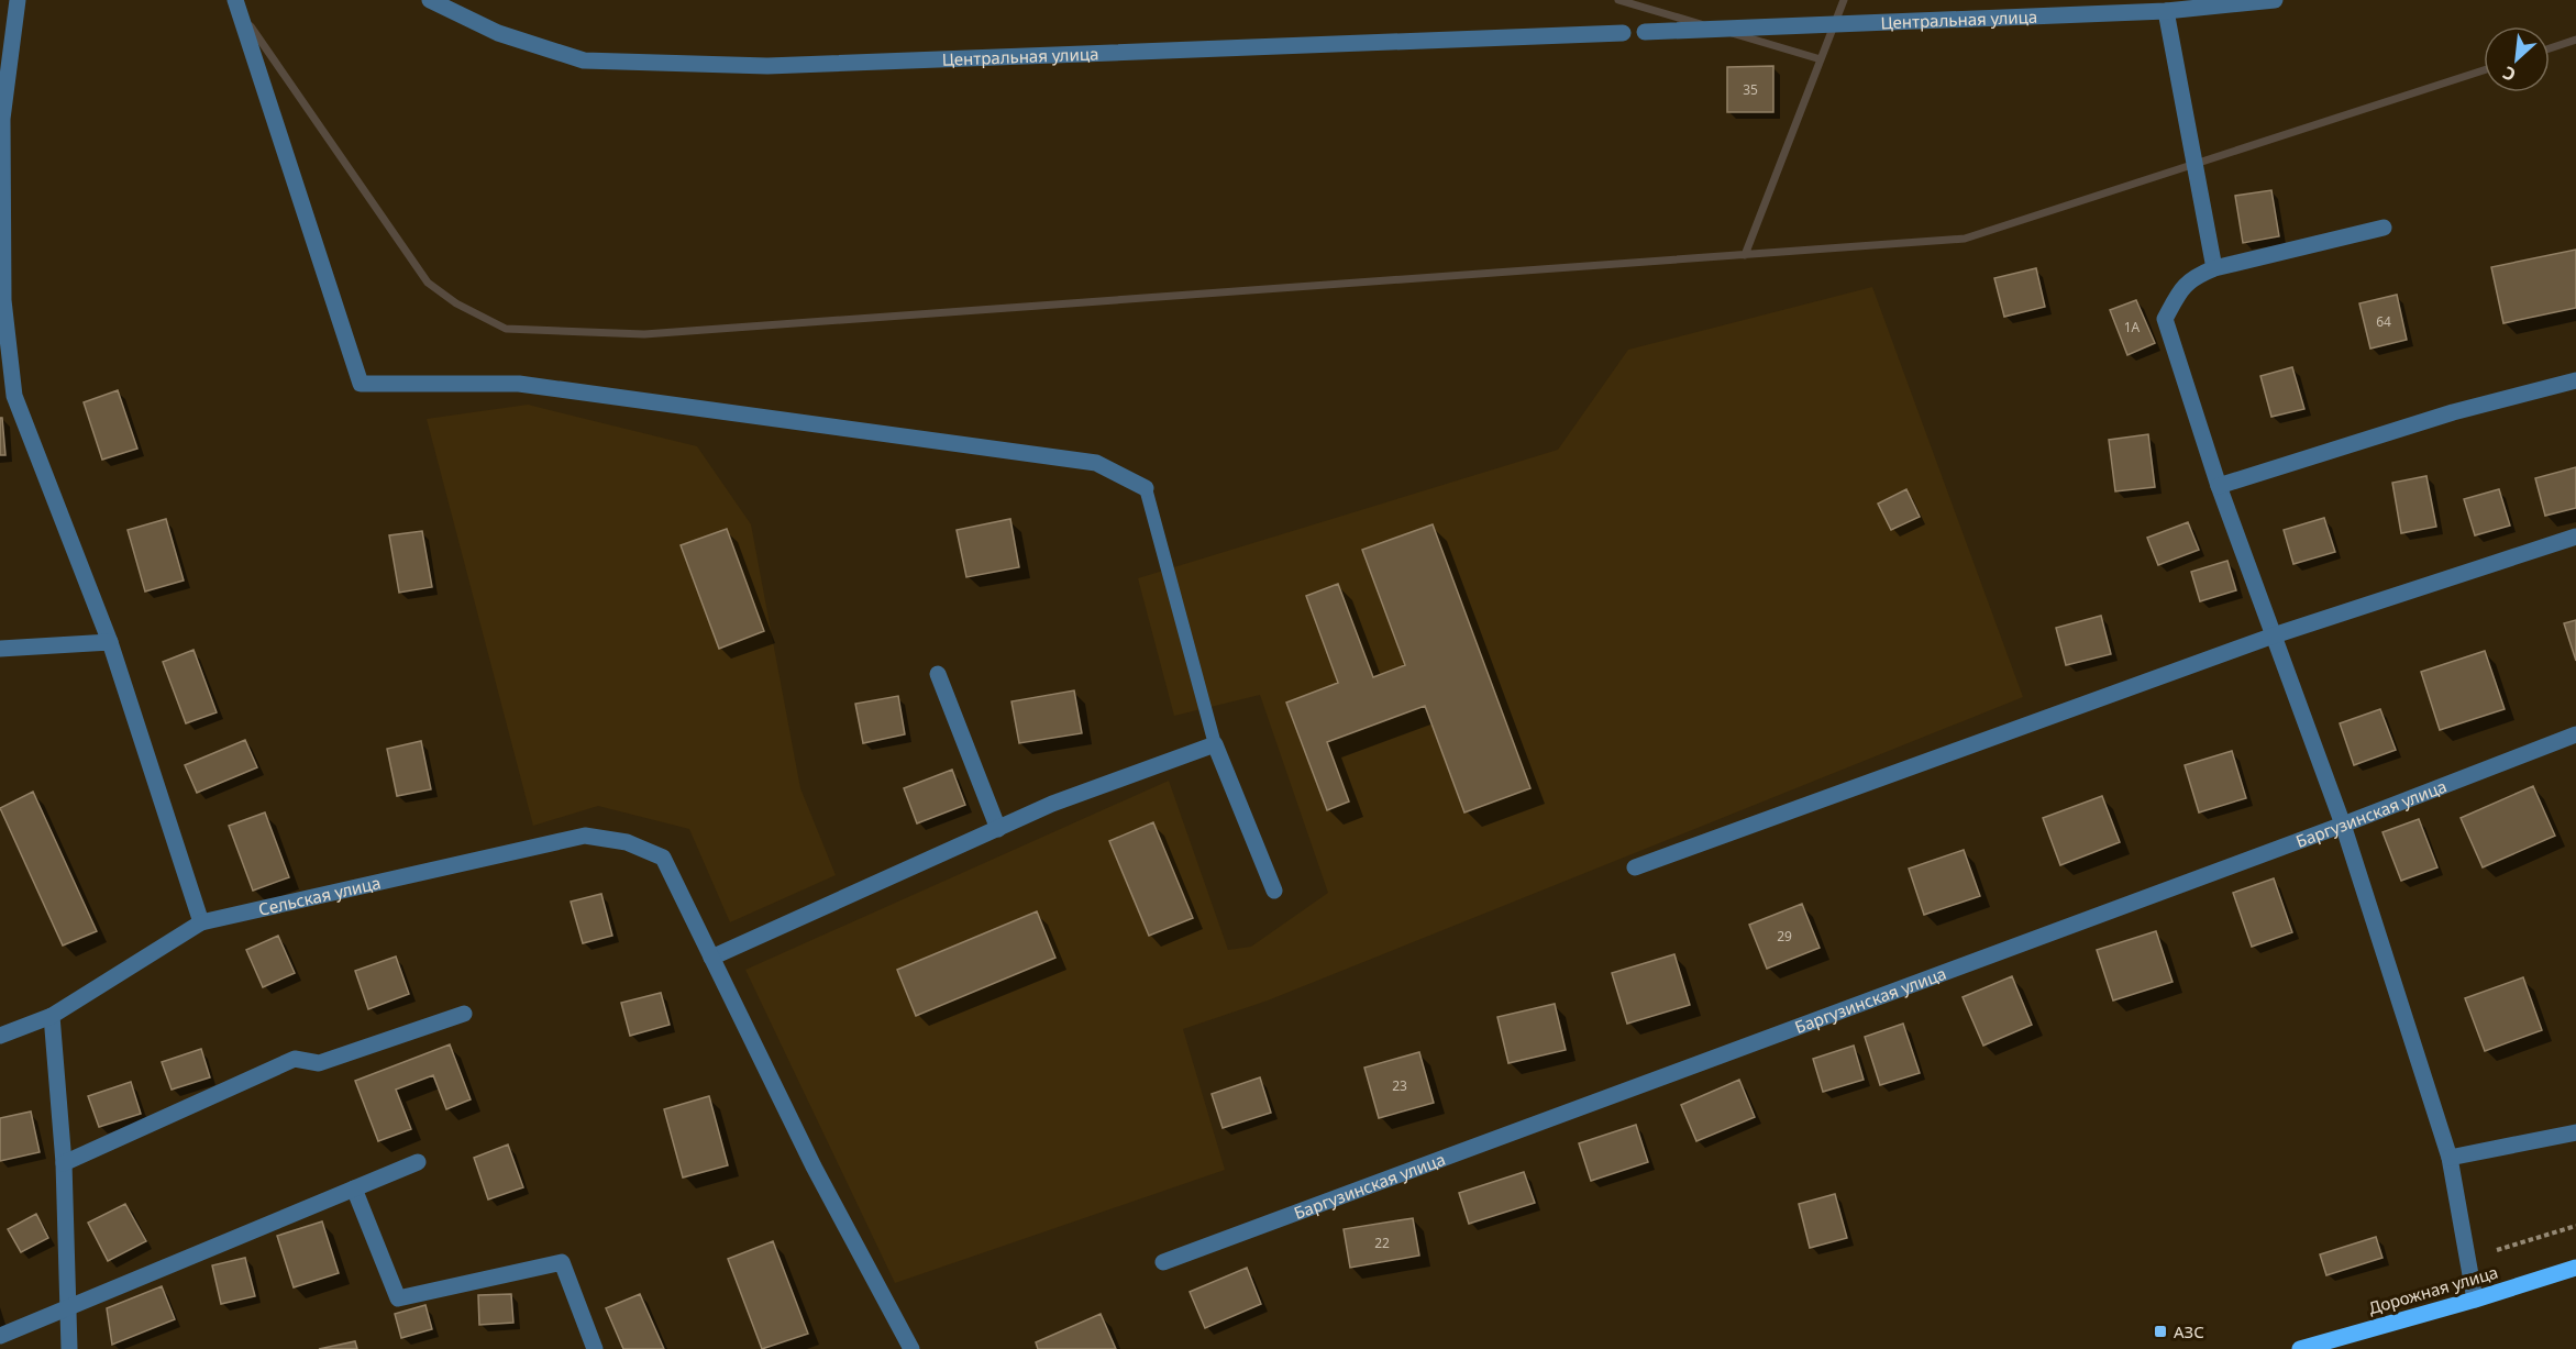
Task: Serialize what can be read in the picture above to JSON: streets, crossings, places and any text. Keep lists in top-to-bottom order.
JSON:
{
  "streets": {
    "main road": ["Дорожная улица"],
    "street": ["Центральная улица", "Баргузинская улица", "Сельская улица"]
  },
  "places": {
    "transit": ["АЗС"]
  },
  "house_numbers": [
    "35",
    "64",
    "1А",
    "29",
    "23",
    "22"
  ],
  "north": "bottom left"
}
